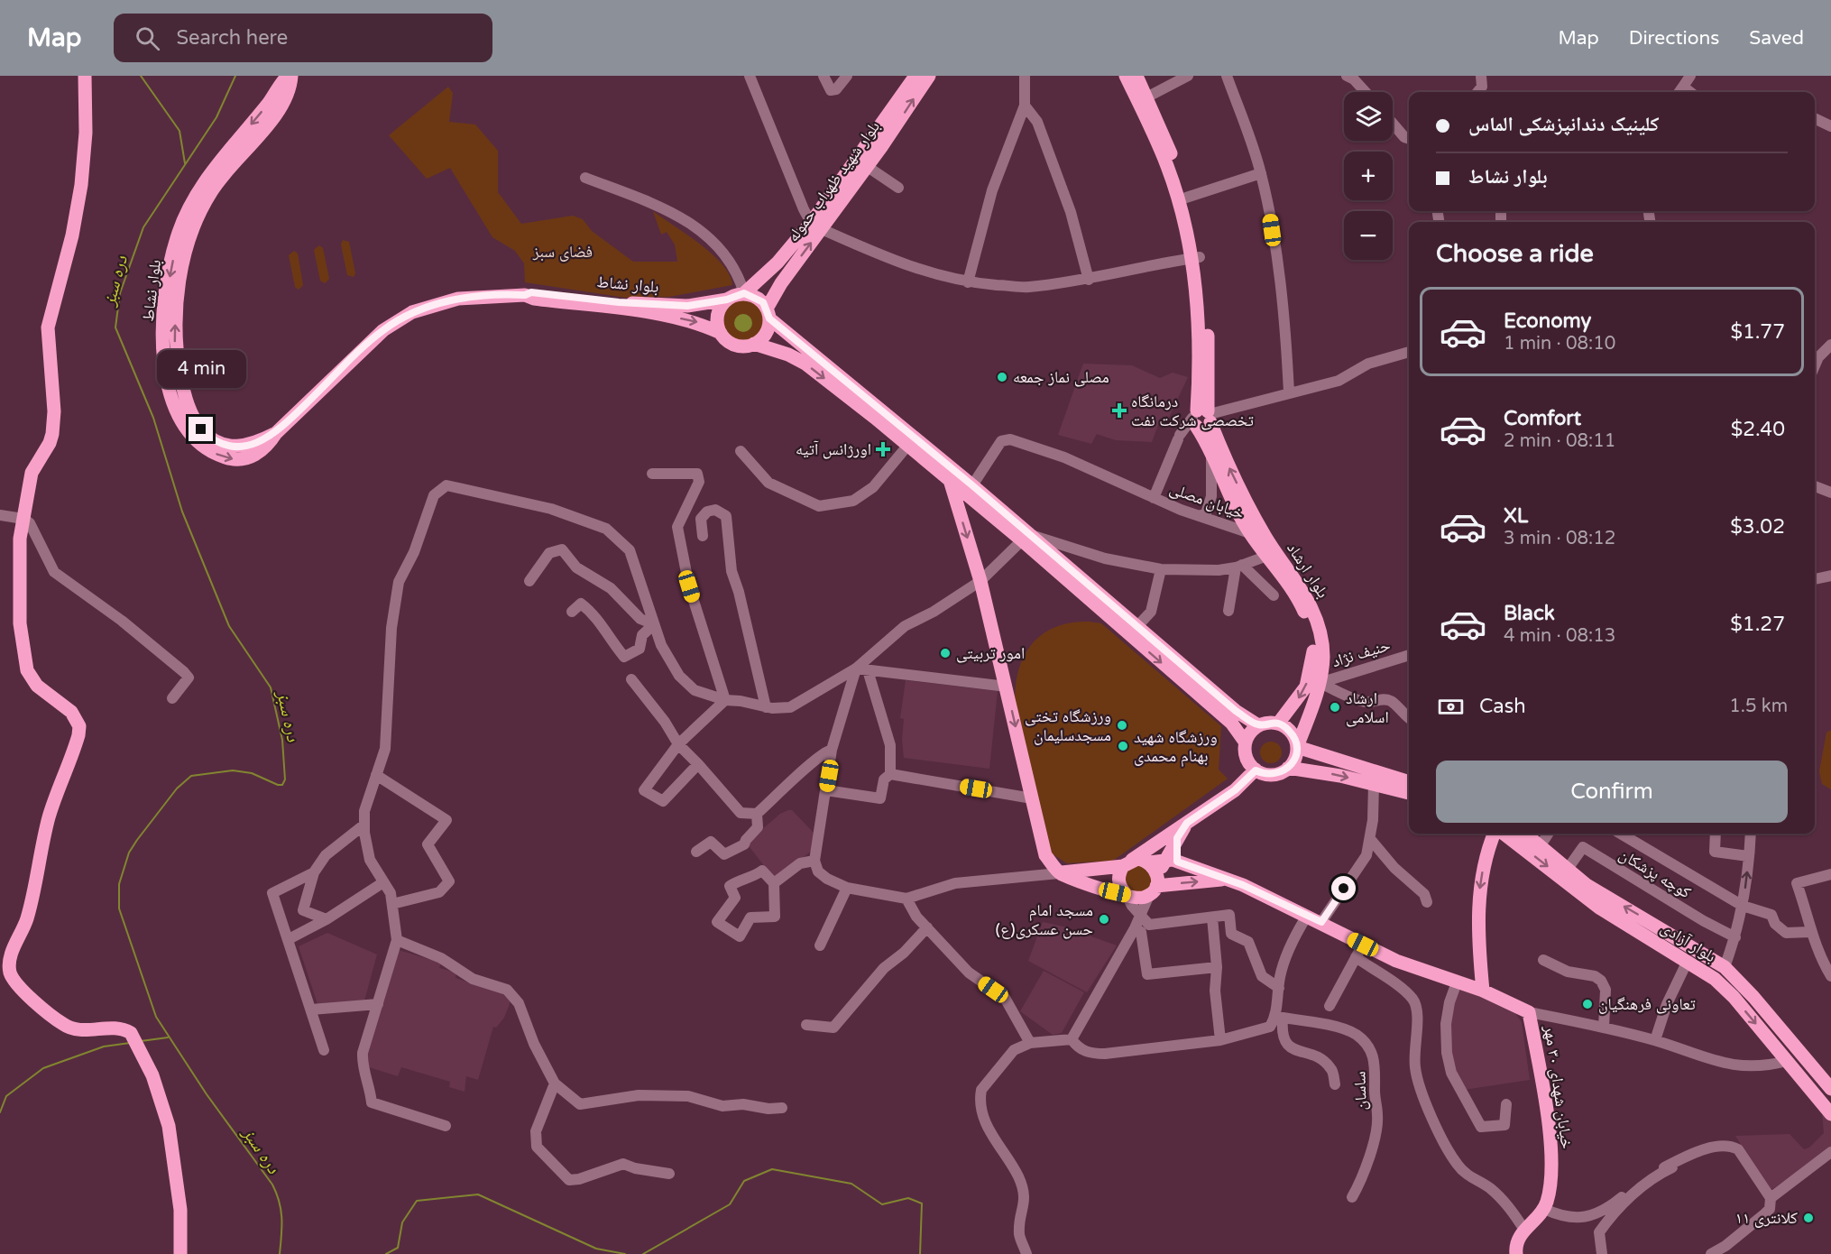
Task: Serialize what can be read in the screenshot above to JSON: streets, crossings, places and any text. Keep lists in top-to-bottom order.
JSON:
{
  "streets": {
    "main road": [
      "بلوار شهید ظهراب حموله",
      "بلوار نشاط",
      "بلوار ارشاد",
      "بلوار آزادی",
      "خیابان شهدای ۳۰ مهر"
    ],
    "street": [
      "خیابان مصلی",
      "حنیف نژاد",
      "کوچه پزشکان",
      "ساسان"
    ]
  },
  "crossings": [
    ["بلوار شهید ظهراب حموله", "بلوار نشاط"],
    ["خیابان مصلی", "بلوار ارشاد"],
    ["بلوار ارشاد", "حنیف نژاد"],
    ["کوچه پزشکان", "بلوار آزادی"]
  ],
  "water": ["دره سبز"],
  "parks": ["فضای سبز"],
  "places": {
    "other": [
      "مصلی نماز جمعه",
      "امور تربیتی",
      "ارشاد اسلامی",
      "ورزشگاه تختی مسجدسلیمان",
      "ورزشگاه شهید بهنام محمدی",
      "مسجد امام حسن عسکری(ع)",
      "تعاونی فرهنگیان",
      "کلانتری ۱۱"
    ],
    "health": ["درمانگاه تخصصی شرکت نفت", "اورژانس آتیه"]
  },
  "page": {
    "header": "Map",
    "search": "Search here",
    "nav": ["Map", "Directions", "Saved"],
    "map_buttons": ["+", "−"],
    "banner": ["کلینیک دندانپزشکی الماس", "بلوار نشاط"],
    "heading": "Choose a ride",
    "list": [
      {
        "name": "Economy",
        "note": "1 min · 08:10",
        "value": "$1.77"
      },
      {
        "name": "Comfort",
        "note": "2 min · 08:11",
        "value": "$2.40"
      },
      {
        "name": "XL",
        "note": "3 min · 08:12",
        "value": "$3.02"
      },
      {
        "name": "Black",
        "note": "4 min · 08:13",
        "value": "$1.27"
      }
    ],
    "bubble": "4 min",
    "pay": ["Cash", "1.5 km"],
    "buttons": "Confirm"
  }
}
